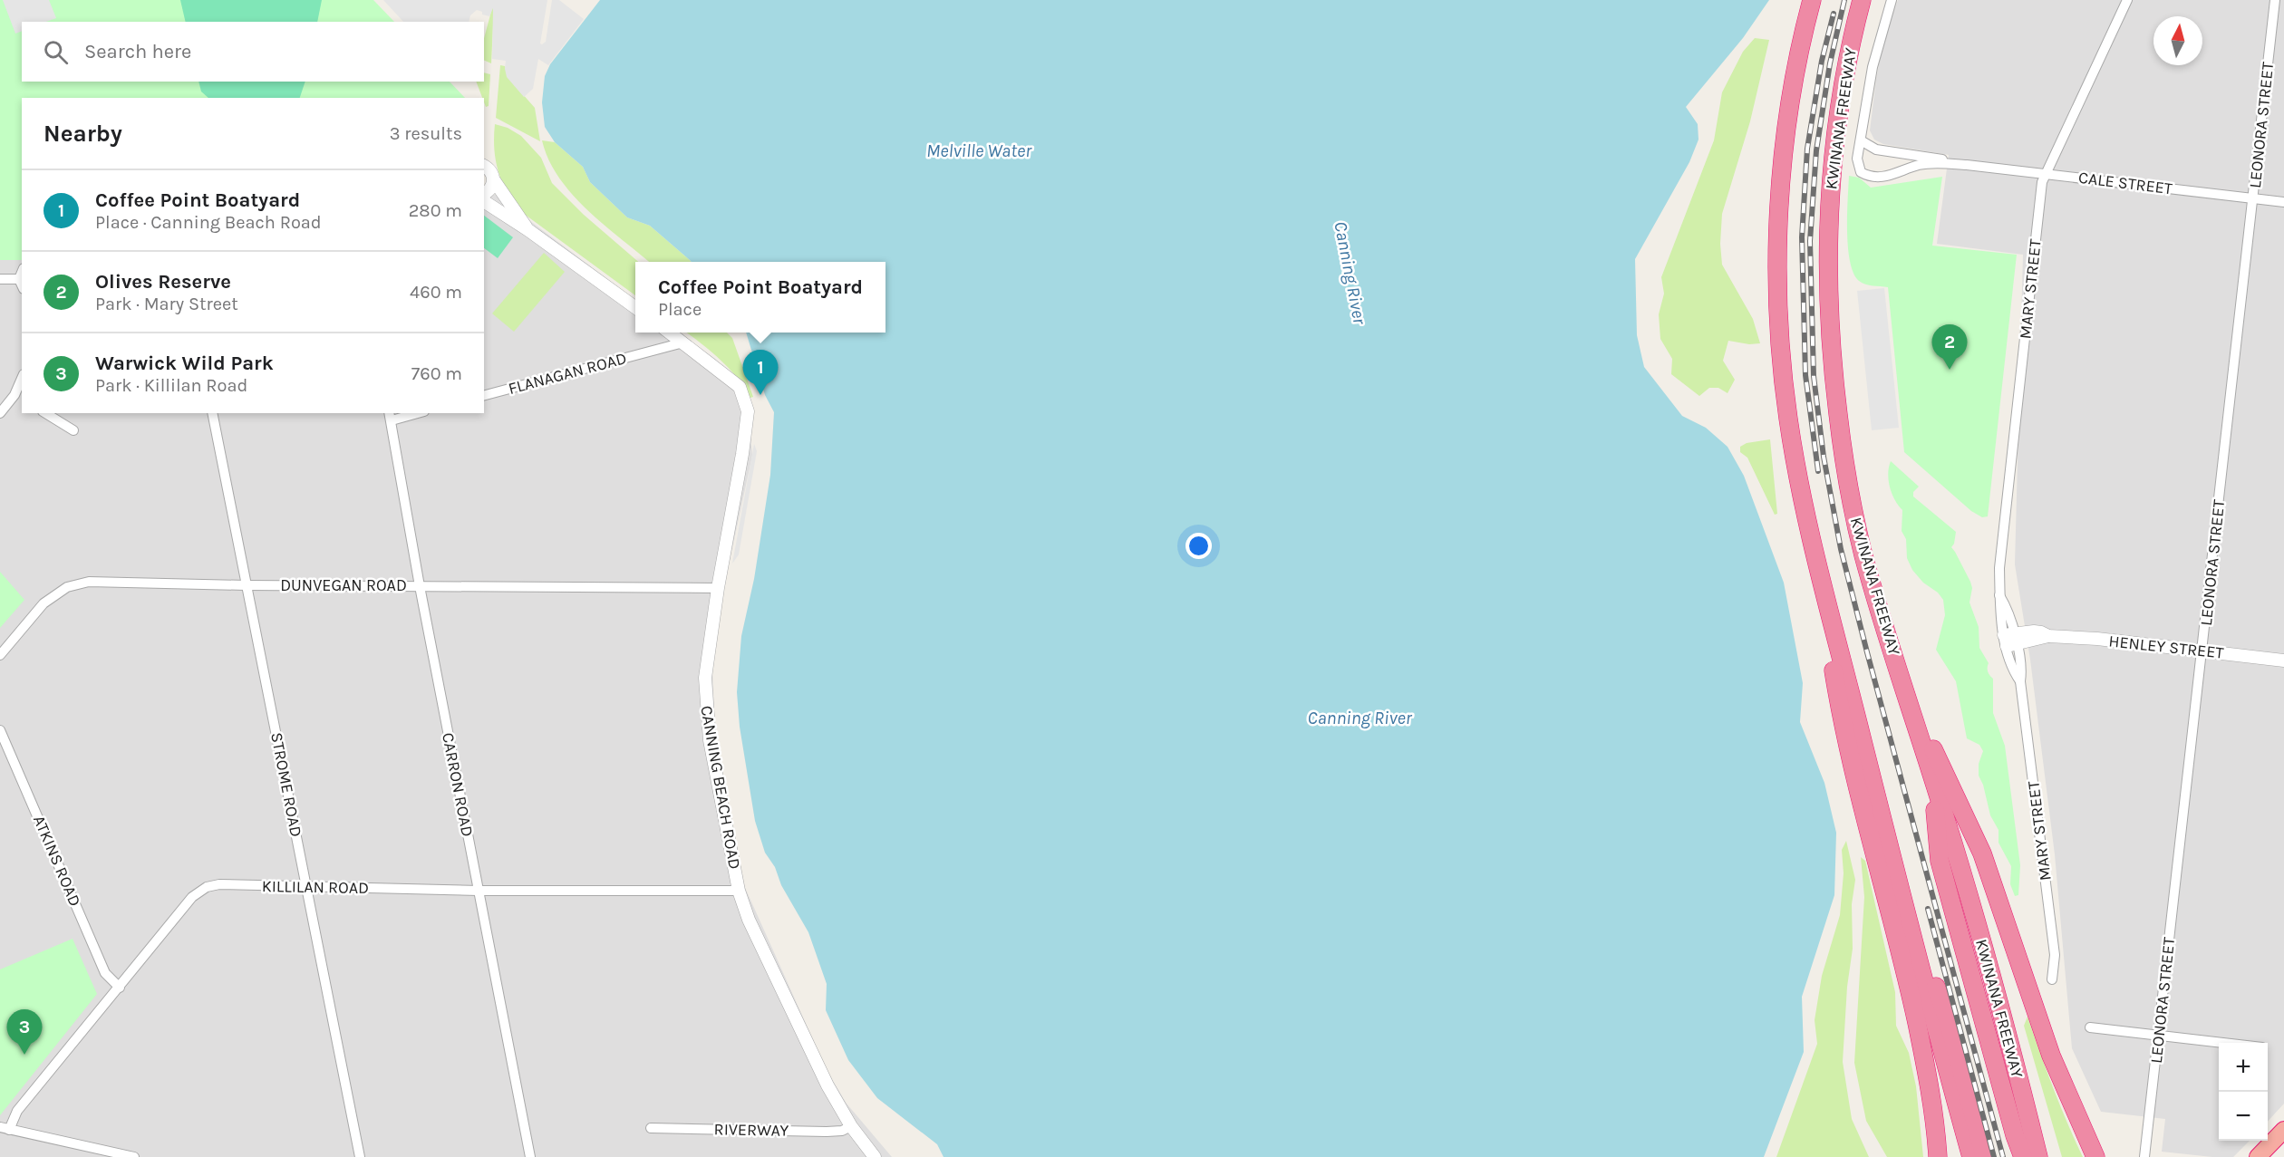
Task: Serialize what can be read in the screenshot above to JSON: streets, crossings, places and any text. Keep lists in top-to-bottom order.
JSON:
{
  "streets": {
    "highway": ["KWINANA FREEWAY"],
    "street": [
      "LEONORA STREET",
      "CALE STREET",
      "MARY STREET",
      "FLANAGAN ROAD",
      "DUNVEGAN ROAD",
      "HENLEY STREET",
      "STROME ROAD",
      "CARRON ROAD",
      "CANNING BEACH ROAD",
      "ATKINS ROAD",
      "KILLILAN ROAD",
      "RIVERWAY"
    ]
  },
  "crossings": [
    ["LEONORA STREET", "CALE STREET"],
    ["LEONORA STREET", "HENLEY STREET"],
    ["CALE STREET", "MARY STREET"],
    ["MARY STREET", "HENLEY STREET"],
    ["FLANAGAN ROAD", "CANNING BEACH ROAD"],
    ["DUNVEGAN ROAD", "STROME ROAD"],
    ["DUNVEGAN ROAD", "CARRON ROAD"],
    ["DUNVEGAN ROAD", "CANNING BEACH ROAD"],
    ["STROME ROAD", "KILLILAN ROAD"],
    ["CARRON ROAD", "KILLILAN ROAD"],
    ["CANNING BEACH ROAD", "KILLILAN ROAD"],
    ["CANNING BEACH ROAD", "RIVERWAY"],
    ["ATKINS ROAD", "KILLILAN ROAD"]
  ],
  "water": ["Melville Water", "Canning River"],
  "north": "top",
  "page": {
    "search": "Search here",
    "heading": ["Nearby", "3 results"],
    "list": [
      {
        "mark": "1",
        "name": "Coffee Point Boatyard",
        "note": "Place · Canning Beach Road",
        "value": "280 m"
      },
      {
        "mark": "2",
        "name": "Olives Reserve",
        "note": "Park · Mary Street",
        "value": "460 m"
      },
      {
        "mark": "3",
        "name": "Warwick Wild Park",
        "note": "Park · Killilan Road",
        "value": "760 m"
      }
    ],
    "popup": ["Coffee Point Boatyard", "Place"],
    "pins": ["2", "1", "3"],
    "map_buttons": ["+", "−"]
  }
}
